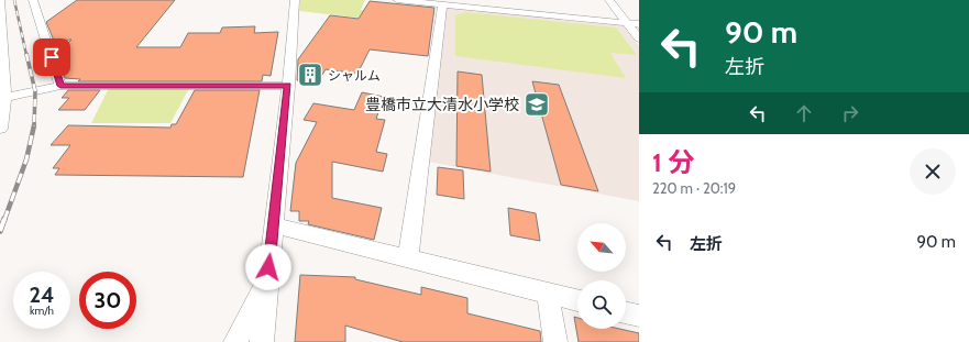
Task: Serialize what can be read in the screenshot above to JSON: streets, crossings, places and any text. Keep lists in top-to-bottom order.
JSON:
{
  "places": {
    "building": ["シャルム"],
    "school or university": ["豊橋市立大清水小学校"]
  },
  "north": "top left",
  "page": {
    "turn": ["90 m", "左折"],
    "heading": ["1 分", "220 m · 20:19"],
    "list": [
      {
        "name": "左折",
        "value": "90 m"
      }
    ],
    "speed": "24 km/h",
    "limit": "30"
  }
}
